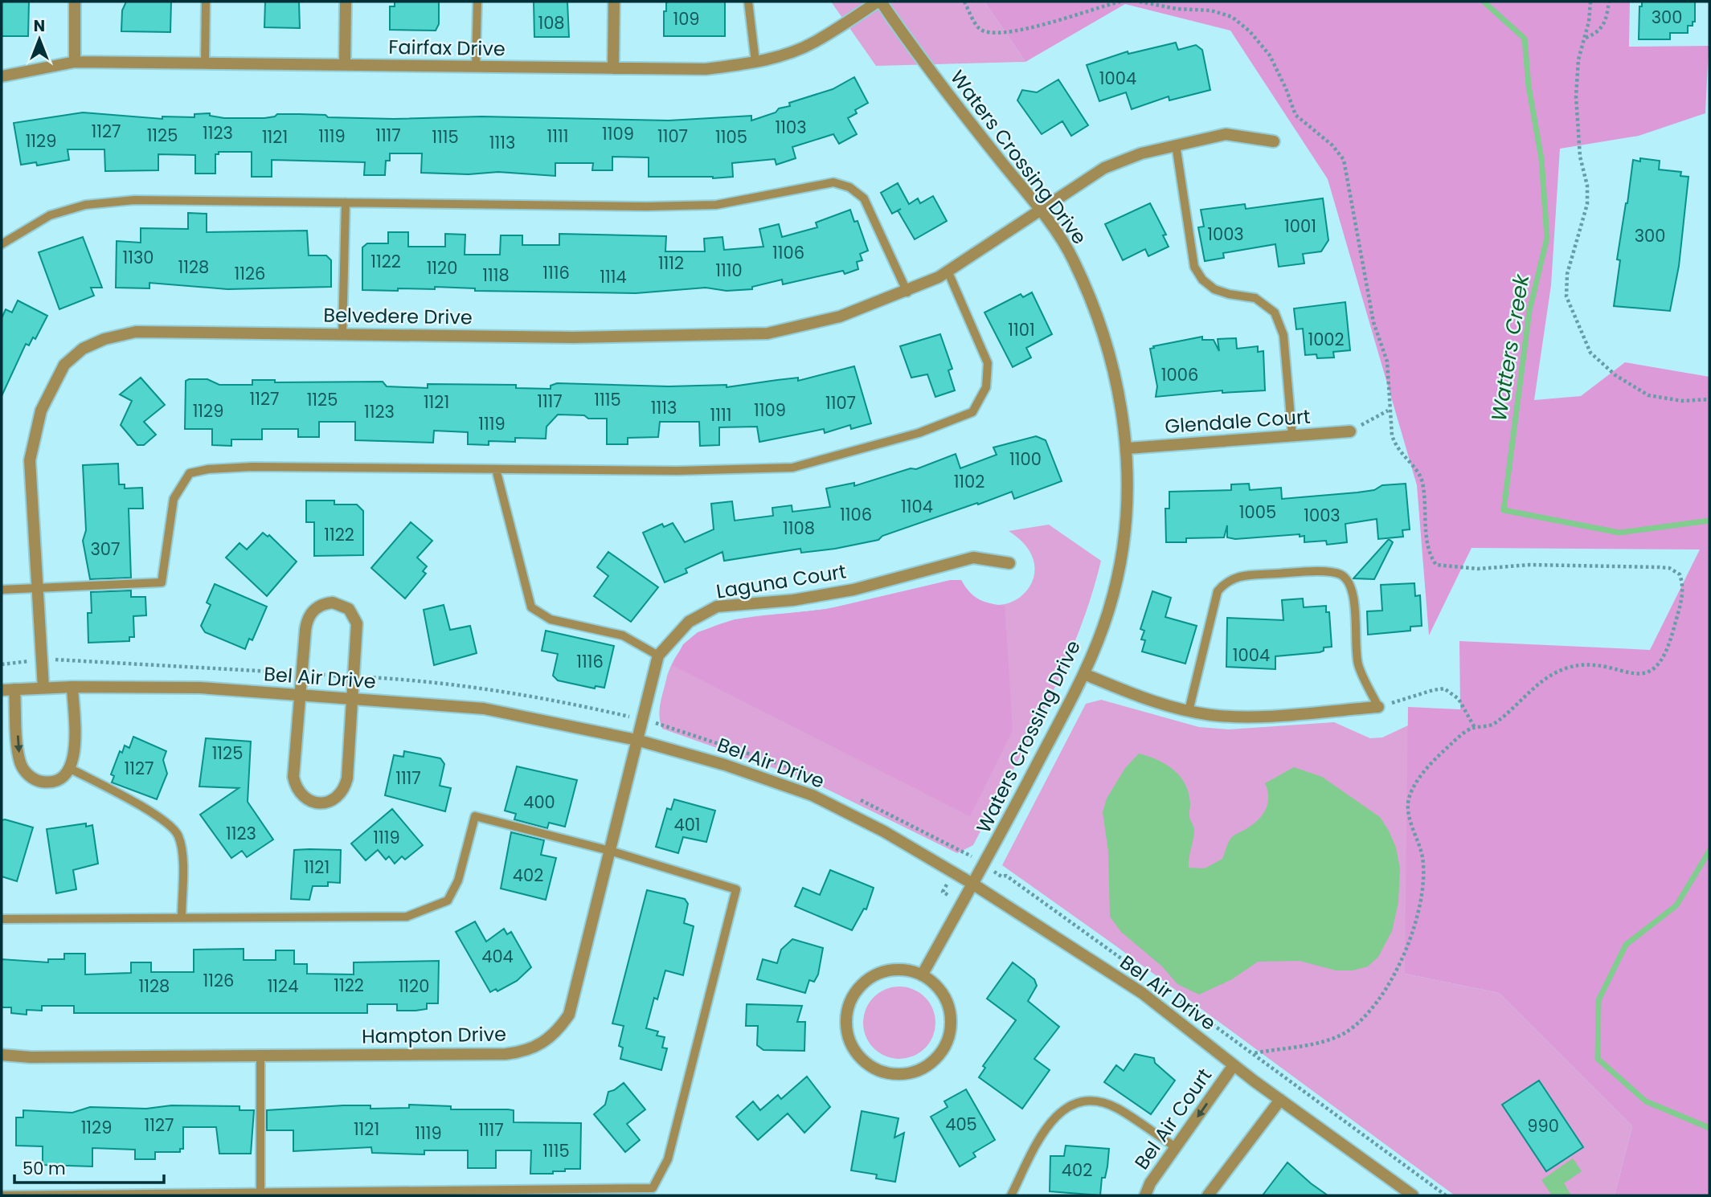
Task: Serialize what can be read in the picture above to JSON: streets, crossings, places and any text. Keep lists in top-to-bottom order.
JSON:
{
  "streets": {
    "street": [
      "Fairfax Drive",
      "Waters Crossing Drive",
      "Belvedere Drive",
      "Glendale Court",
      "Laguna Court",
      "Bel Air Drive",
      "Hampton Drive",
      "Bel Air Court"
    ]
  },
  "crossings": [
    ["Fairfax Drive", "Waters Crossing Drive"],
    ["Waters Crossing Drive", "Belvedere Drive"],
    ["Waters Crossing Drive", "Glendale Court"],
    ["Waters Crossing Drive", "Bel Air Drive"],
    ["Belvedere Drive", "Bel Air Drive"],
    ["Laguna Court", "Bel Air Drive"],
    ["Laguna Court", "Hampton Drive"],
    ["Bel Air Drive", "Hampton Drive"],
    ["Bel Air Drive", "Bel Air Court"]
  ],
  "water": ["Watters Creek"],
  "house_numbers": [
    "300",
    "109",
    "108",
    "1004",
    "1103",
    "1127",
    "1123",
    "1109",
    "1125",
    "1117",
    "1119",
    "1111",
    "1107",
    "1121",
    "1115",
    "1105",
    "1129",
    "1113",
    "1001",
    "1003",
    "300",
    "1106",
    "1130",
    "1122",
    "1112",
    "1128",
    "1120",
    "1110",
    "1116",
    "1126",
    "1118",
    "1114",
    "1101",
    "1002",
    "1006",
    "1127",
    "1125",
    "1115",
    "1117",
    "1121",
    "1107",
    "1113",
    "1109",
    "1129",
    "1123",
    "1111",
    "1119",
    "1100",
    "1102",
    "1104",
    "1005",
    "1106",
    "1003",
    "1108",
    "1122",
    "307",
    "1004",
    "1116",
    "1125",
    "1127",
    "1117",
    "400",
    "401",
    "1123",
    "1119",
    "1121",
    "402",
    "404",
    "1126",
    "1122",
    "1128",
    "1124",
    "1120",
    "405",
    "1127",
    "990",
    "1129",
    "1121",
    "1117",
    "1119",
    "1115",
    "402"
  ],
  "scale_bar": "50 m",
  "north": "top"
}
